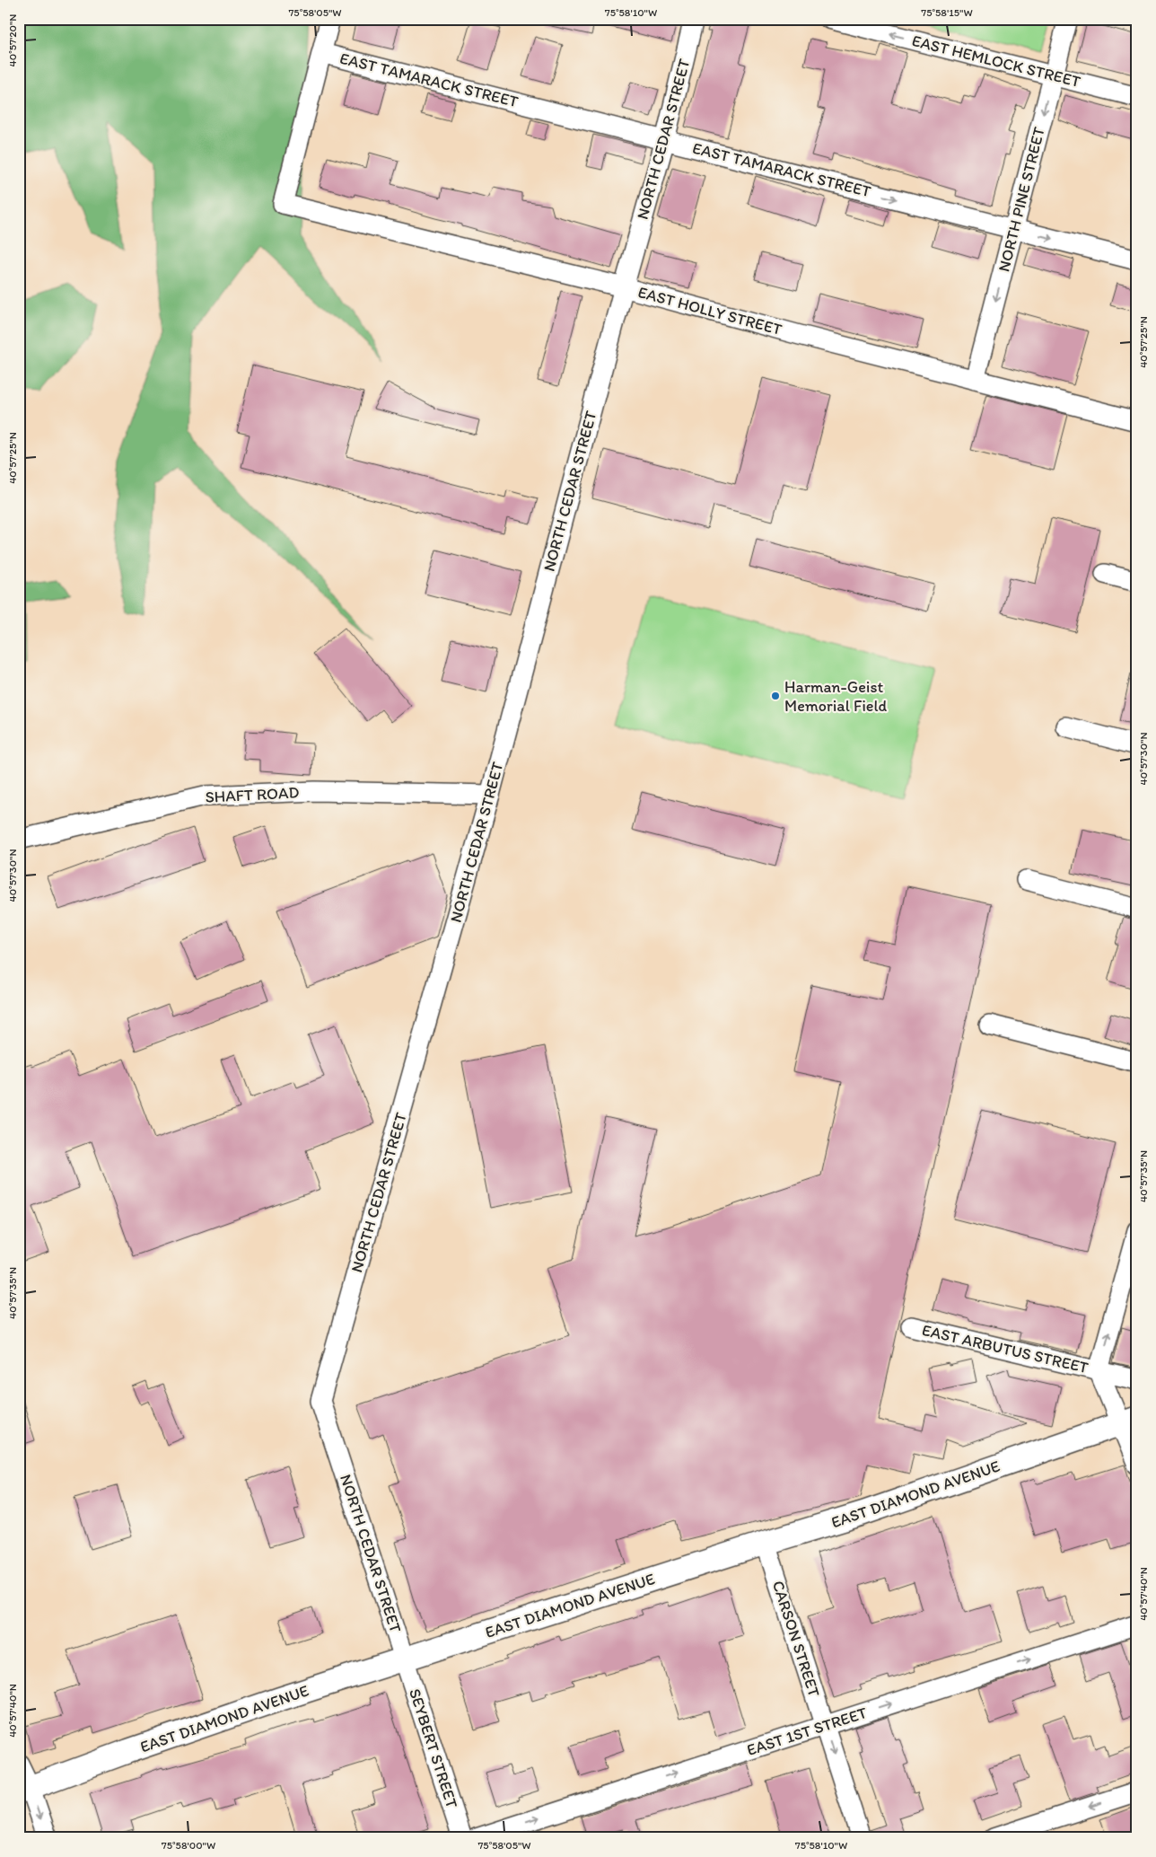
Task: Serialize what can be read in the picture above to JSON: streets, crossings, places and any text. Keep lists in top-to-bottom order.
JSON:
{
  "streets": {
    "street": [
      "EAST HEMLOCK STREET",
      "EAST TAMARACK STREET",
      "NORTH CEDAR STREET",
      "NORTH PINE STREET",
      "EAST HOLLY STREET",
      "SHAFT ROAD",
      "EAST ARBUTUS STREET",
      "EAST DIAMOND AVENUE",
      "CARSON STREET",
      "EAST 1ST STREET",
      "SEYBERT STREET"
    ]
  },
  "crossings": [
    ["EAST HEMLOCK STREET", "NORTH PINE STREET"],
    ["EAST TAMARACK STREET", "NORTH CEDAR STREET"],
    ["EAST TAMARACK STREET", "NORTH PINE STREET"],
    ["EAST TAMARACK STREET", "EAST HOLLY STREET"],
    ["NORTH CEDAR STREET", "EAST HOLLY STREET"],
    ["NORTH CEDAR STREET", "SHAFT ROAD"],
    ["NORTH CEDAR STREET", "EAST DIAMOND AVENUE"],
    ["NORTH CEDAR STREET", "SEYBERT STREET"],
    ["NORTH PINE STREET", "EAST HOLLY STREET"],
    ["EAST DIAMOND AVENUE", "CARSON STREET"],
    ["EAST DIAMOND AVENUE", "SEYBERT STREET"],
    ["CARSON STREET", "EAST 1ST STREET"]
  ],
  "one_way": [
    "EAST HEMLOCK STREET",
    "EAST TAMARACK STREET",
    "NORTH PINE STREET",
    "CARSON STREET",
    "EAST 1ST STREET"
  ],
  "places": ["Harman-Geist Memorial Field"],
  "coordinates": [
    "75°58'05\"W",
    "75°58'10\"W",
    "75°58'15\"W",
    "40°57'20\"N",
    "40°57'25\"N",
    "40°57'30\"N",
    "40°57'35\"N",
    "40°57'40\"N",
    "75°58'00\"W"
  ]
}
